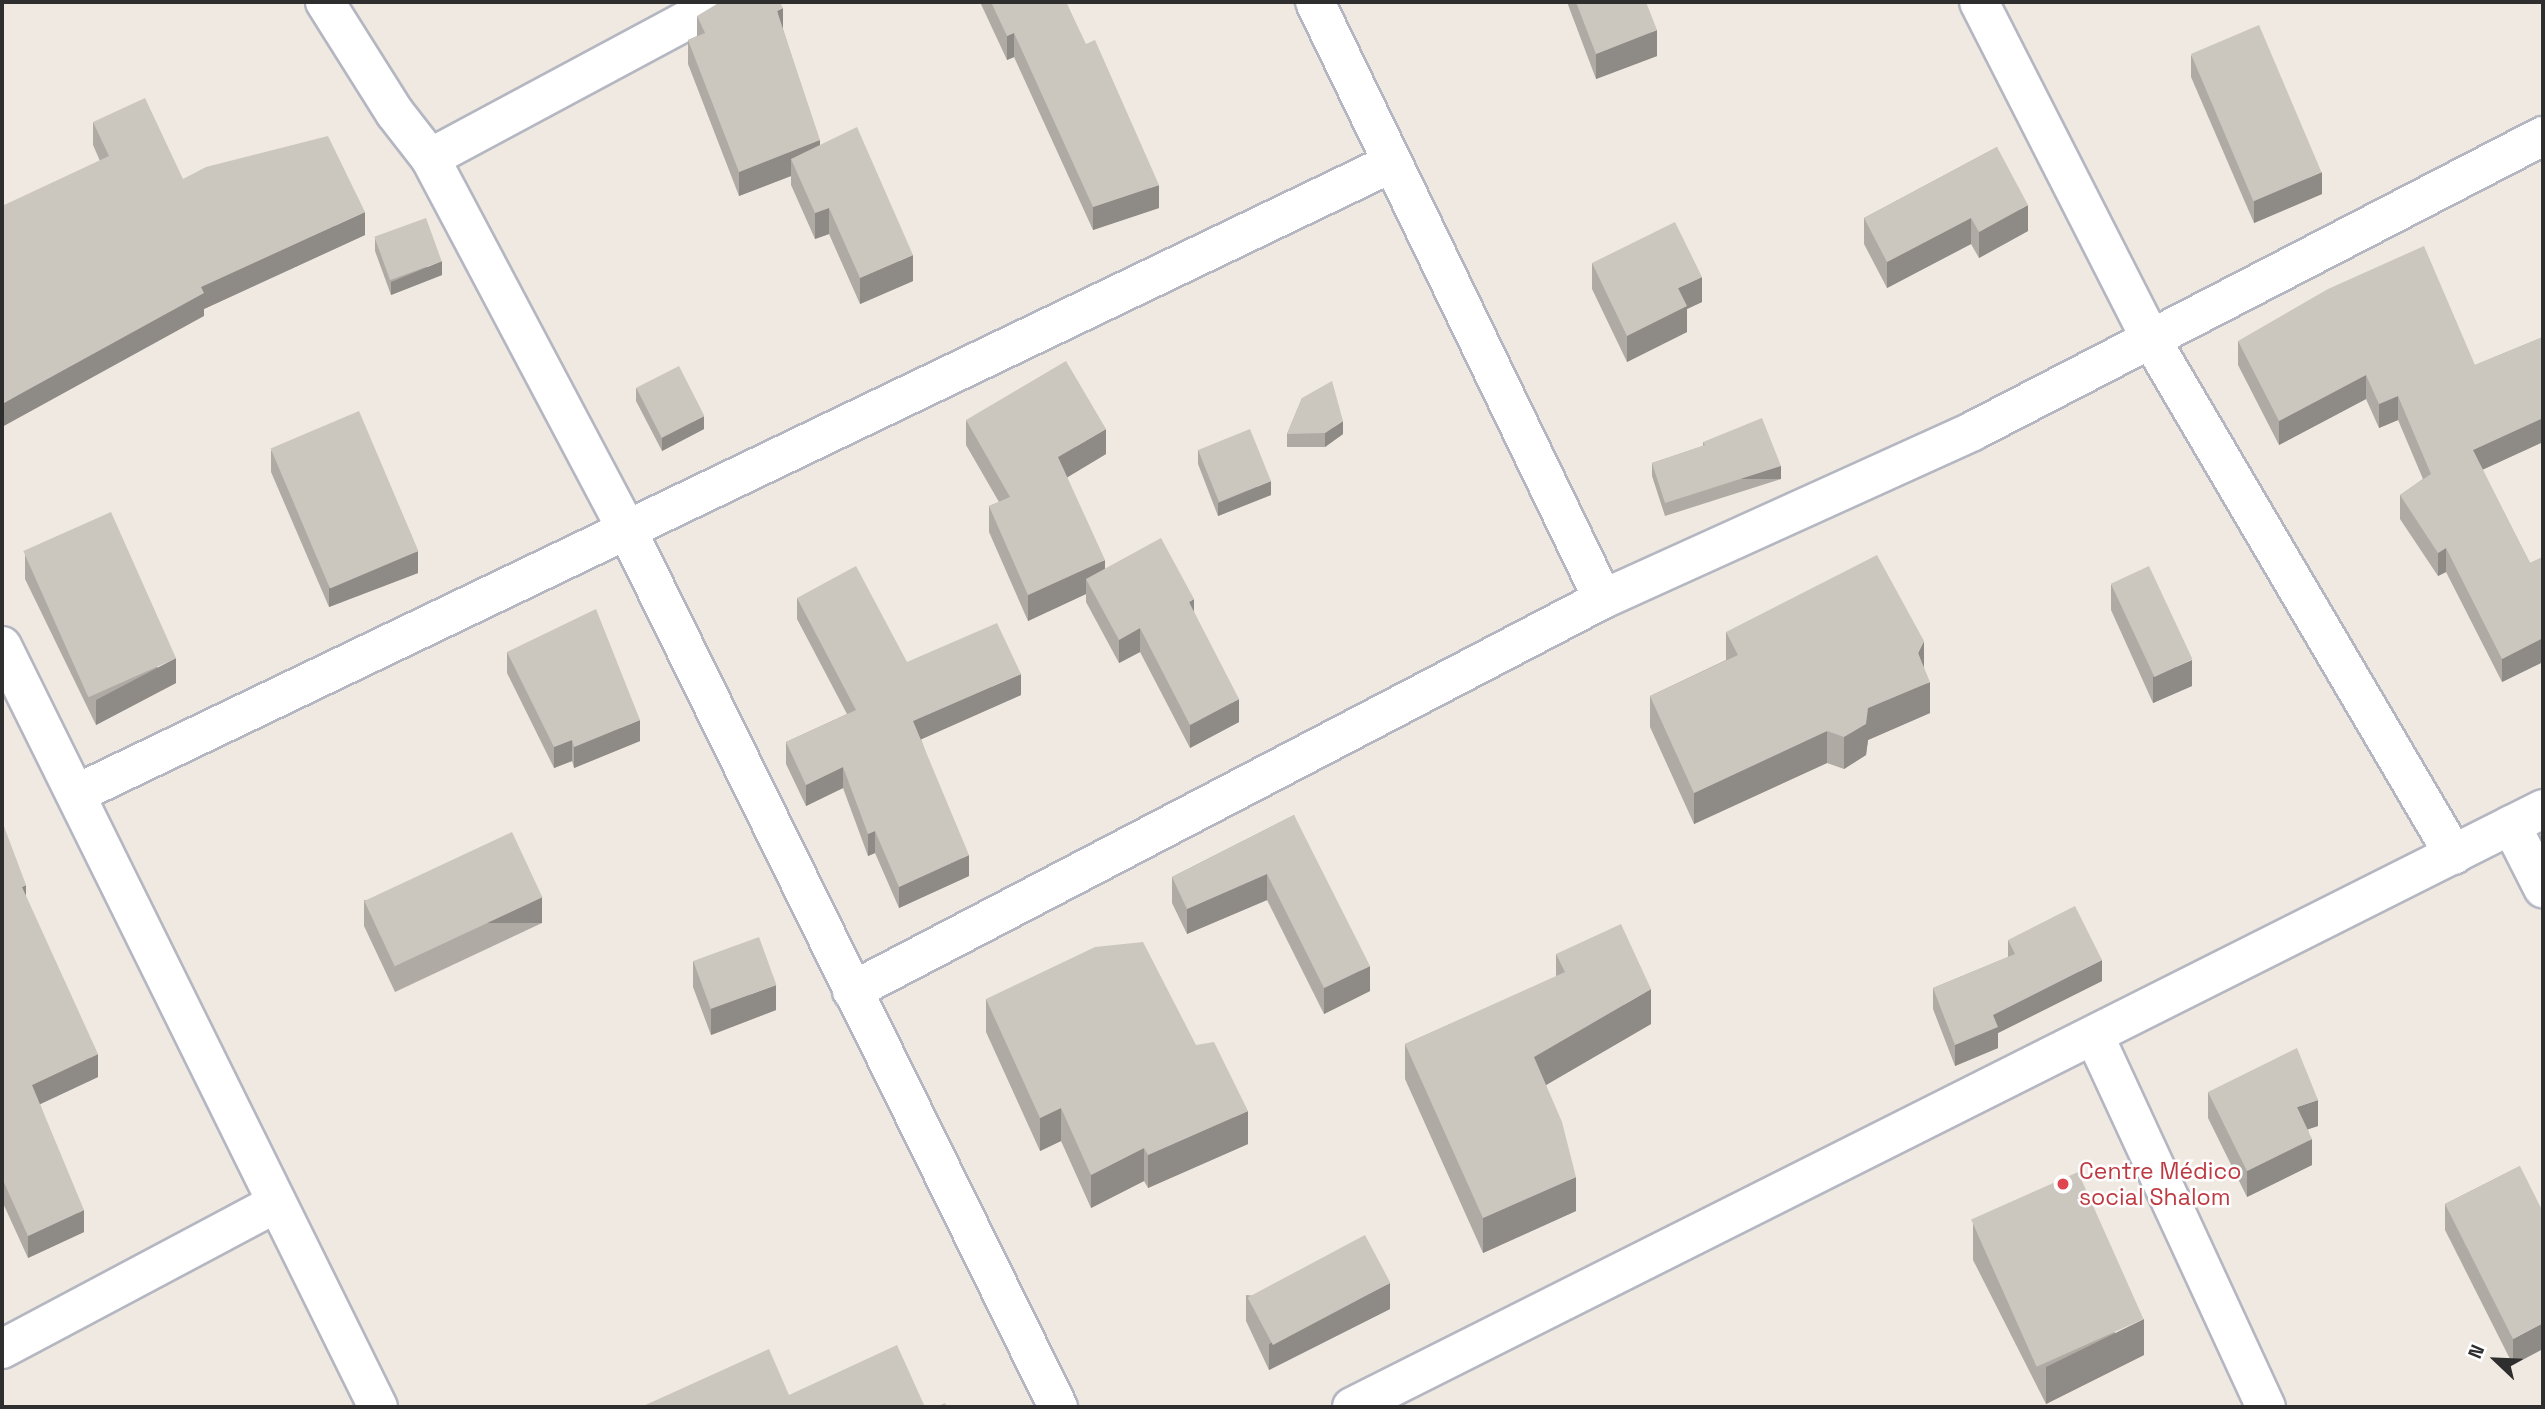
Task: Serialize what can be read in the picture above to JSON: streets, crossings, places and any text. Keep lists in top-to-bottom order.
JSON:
{
  "places": ["Centre Médico social Shalom"],
  "north": "top left"
}
